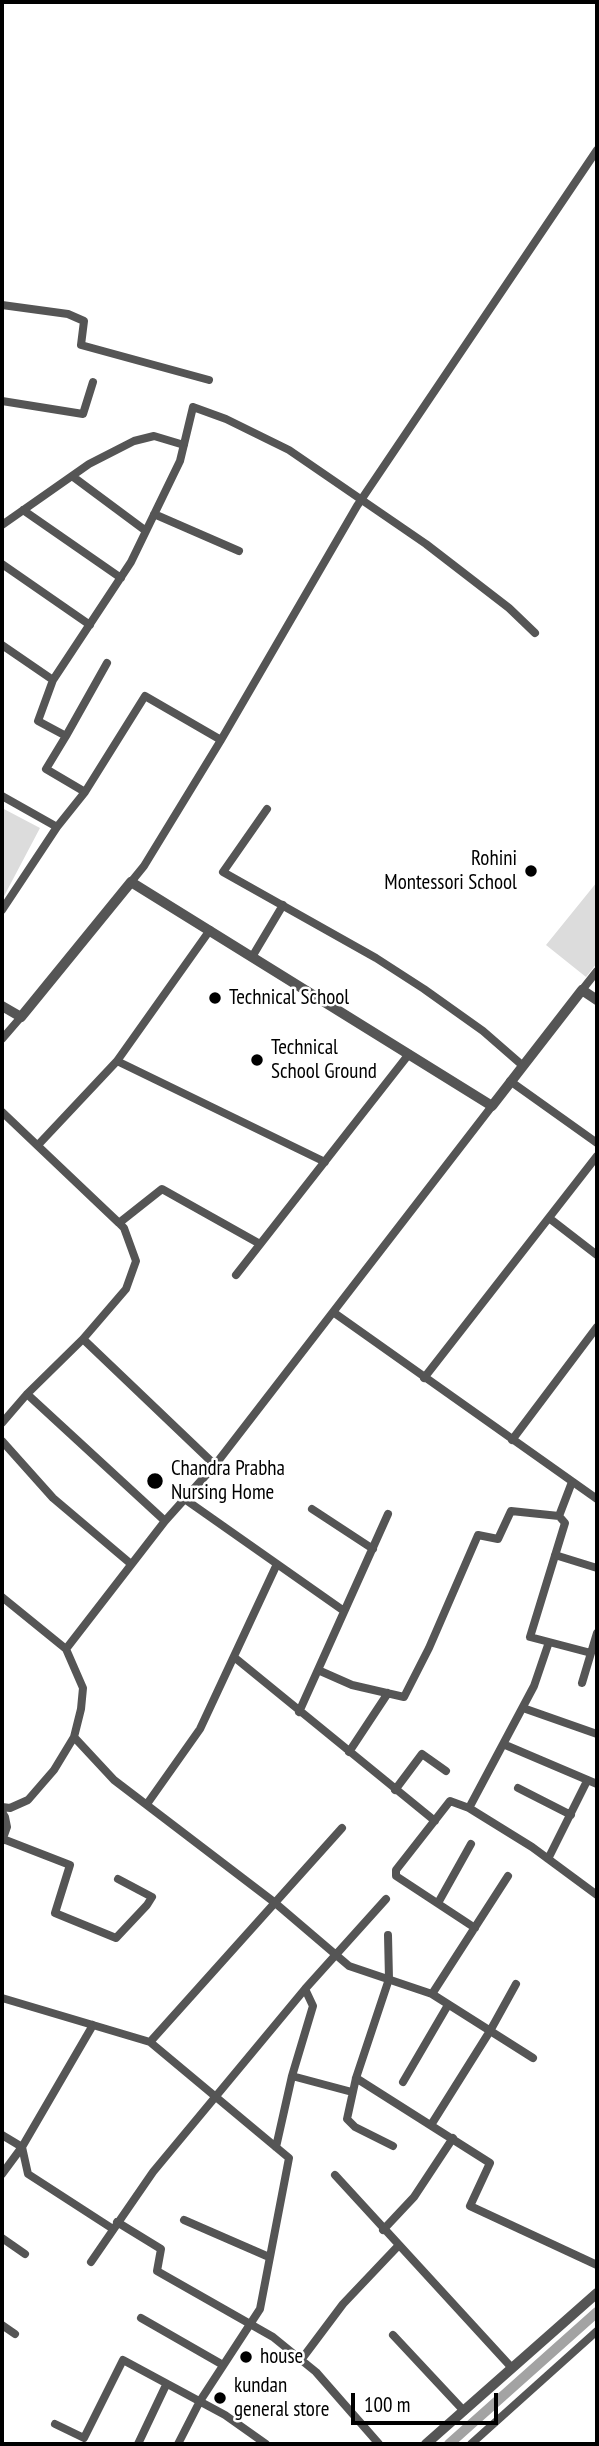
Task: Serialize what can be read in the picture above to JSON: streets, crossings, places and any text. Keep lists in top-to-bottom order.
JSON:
{
  "places": [
    "Rohini Montessori School",
    "Technical School",
    "Technical School Ground",
    "Chandra Prabha Nursing Home",
    "house",
    "kundan general store"
  ],
  "scale_bar": "100 m"
}
